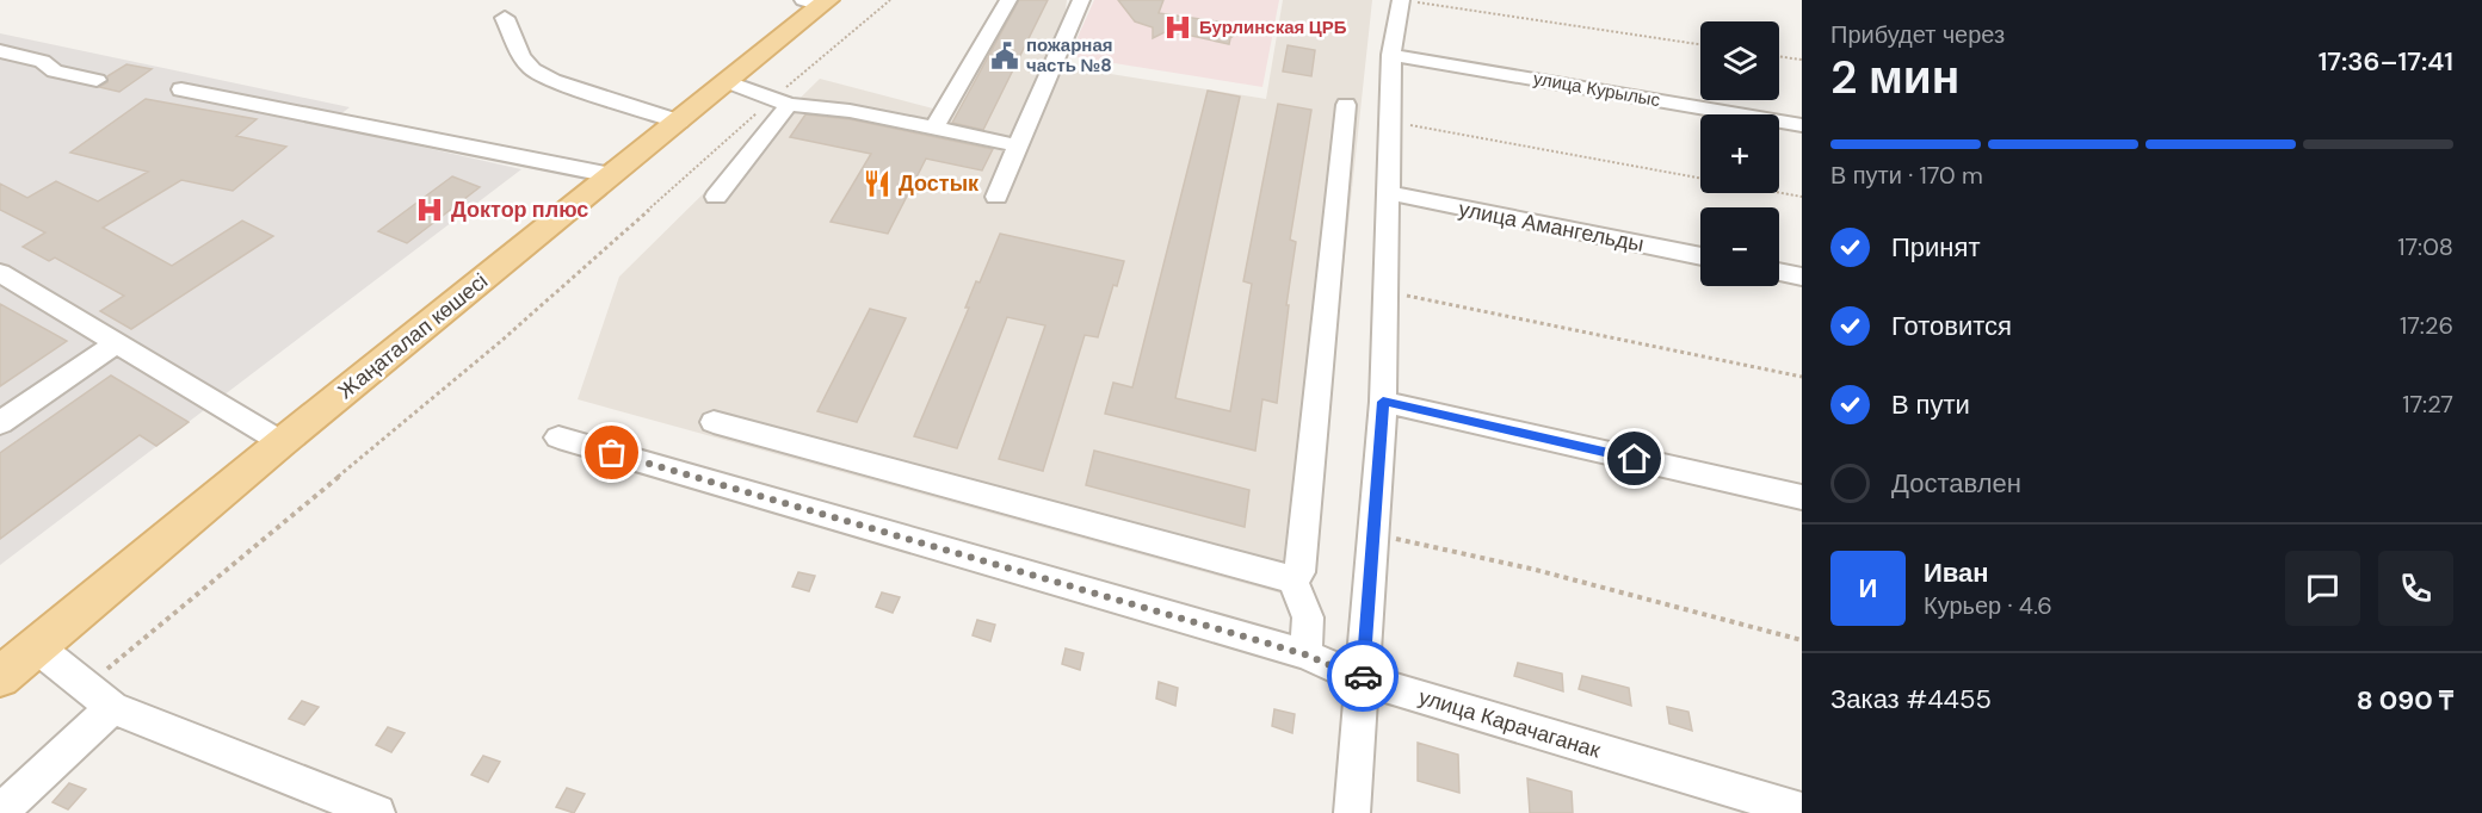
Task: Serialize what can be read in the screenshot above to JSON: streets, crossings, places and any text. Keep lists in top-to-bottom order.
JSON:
{
  "streets": {
    "main road": ["Жаңаталап көшесі"],
    "street": ["улица Курылыс", "улица Амангельды", "улица Карачаганак"]
  },
  "places": {
    "hospital": ["Бурлинская ЦРБ", "Доктор плюс"],
    "public building": ["пожарная часть №8"],
    "restaurant": ["Достык"]
  },
  "page": {
    "heading": ["2 мин", "Прибудет через", "17:36–17:41"],
    "panel": [
      "Иван",
      "Курьер · 4.6",
      "Заказ #4455",
      "8 090 ₸"
    ],
    "map_buttons": ["+", "−"],
    "bar": "В пути · 170 m",
    "list": [
      ["Принят", "17:08"],
      ["Готовится", "17:26"],
      ["В пути", "17:27"],
      "Доставлен"
    ],
    "round": "И"
  }
}
